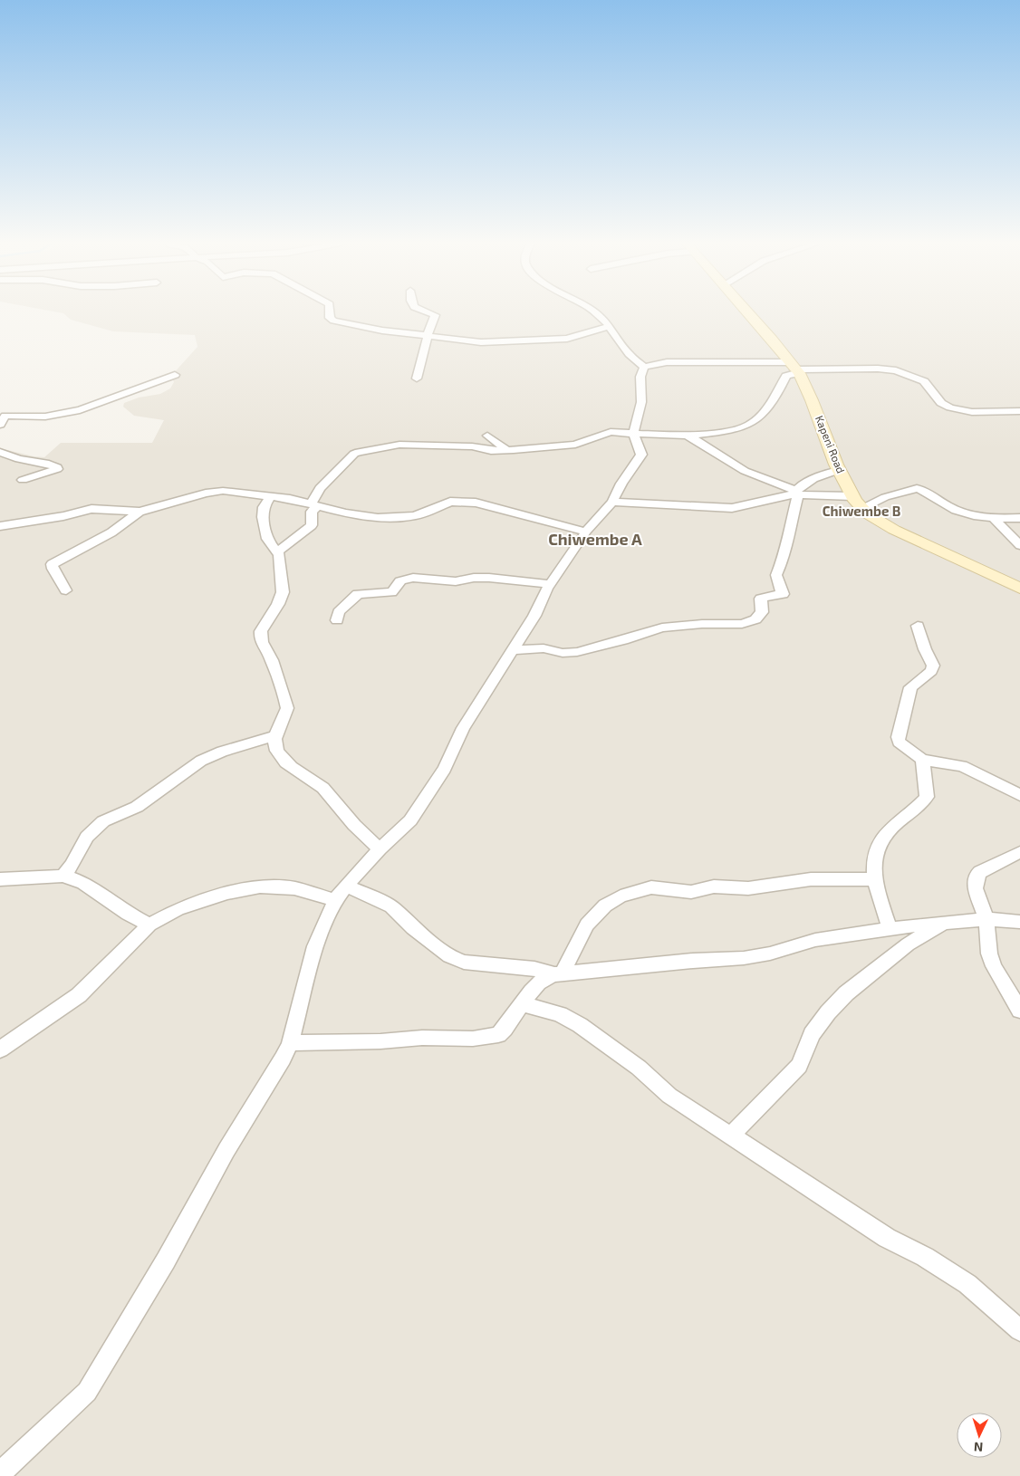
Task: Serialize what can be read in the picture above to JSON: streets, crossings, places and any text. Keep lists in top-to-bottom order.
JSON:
{
  "streets": {
    "main road": ["Kapeni Road"]
  },
  "districts": ["Chiwembe B", "Chiwembe A"],
  "north": "bottom"
}
